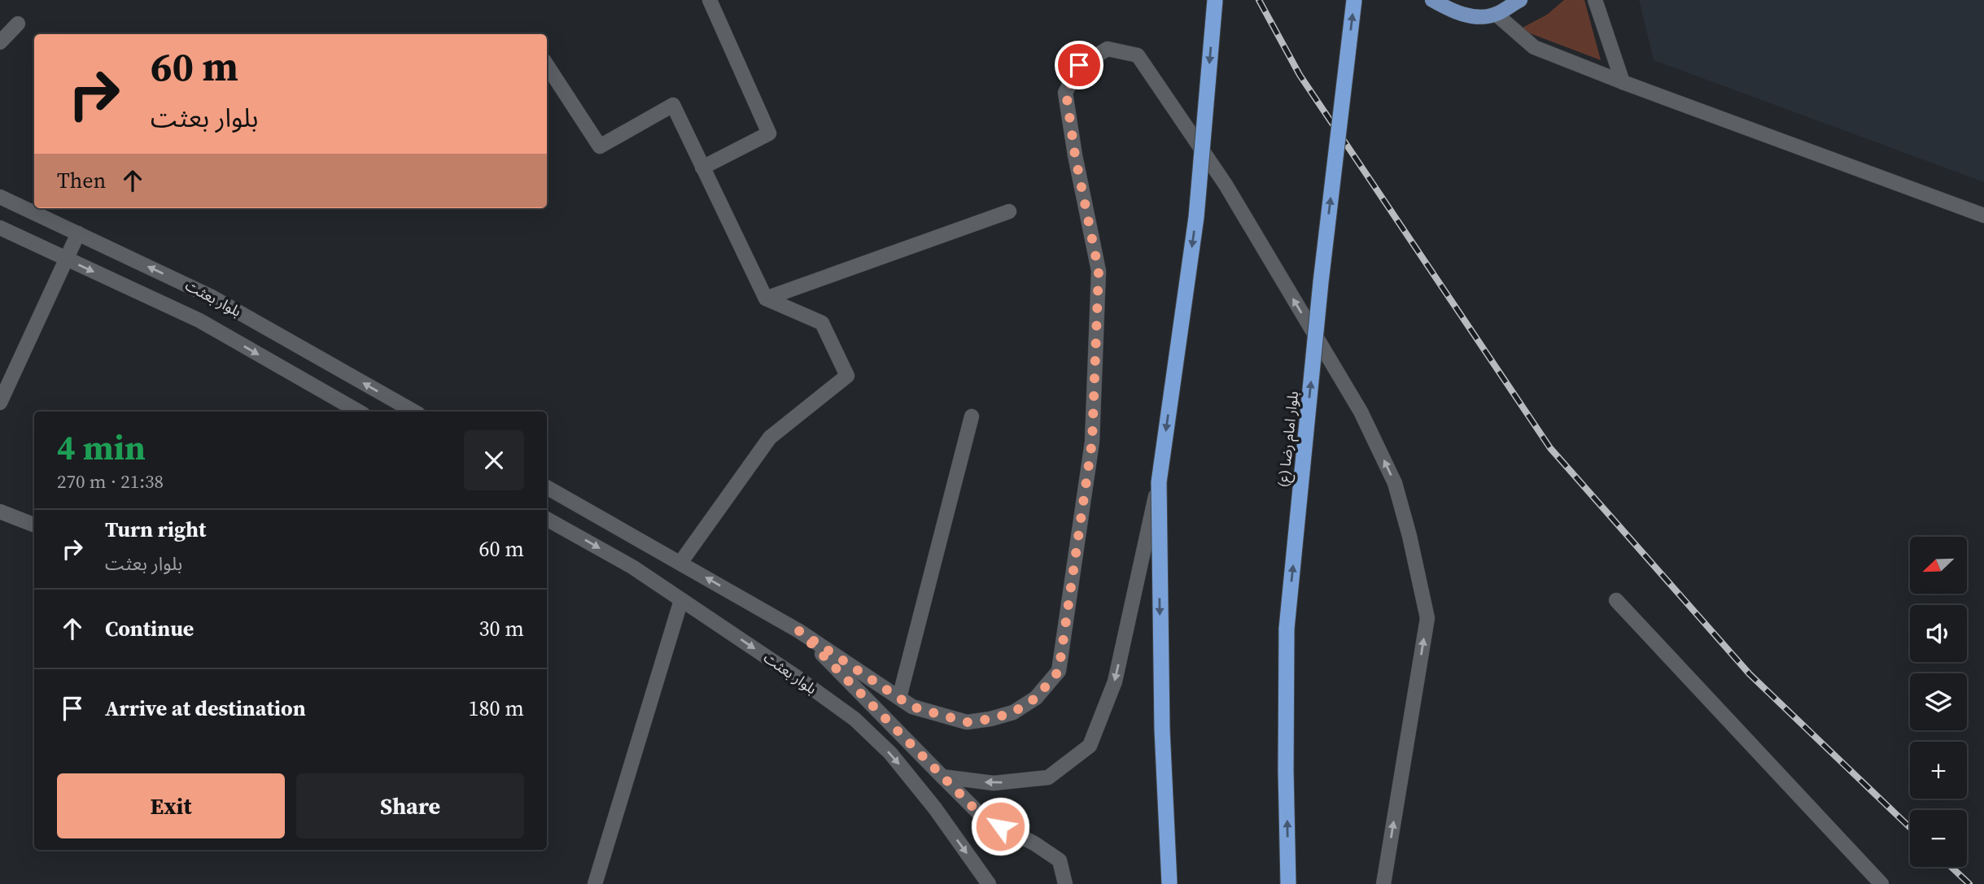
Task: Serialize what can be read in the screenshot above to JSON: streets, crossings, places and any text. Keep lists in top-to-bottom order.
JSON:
{
  "streets": {
    "highway": ["بلوار امام رضا (ع)"],
    "street": ["بلوار بعثت"]
  },
  "north": "bottom left",
  "page": {
    "turn": ["60 m", "بلوار بعثت"],
    "then": "Then",
    "heading": ["4 min", "270 m · 21:38"],
    "list": [
      {
        "name": "Turn right",
        "note": "بلوار بعثت",
        "value": "60 m"
      },
      {
        "name": "Continue",
        "value": "30 m"
      },
      {
        "name": "Arrive at destination",
        "value": "180 m"
      }
    ],
    "map_buttons": ["+", "−"],
    "buttons": ["Exit", "Share"]
  }
}
